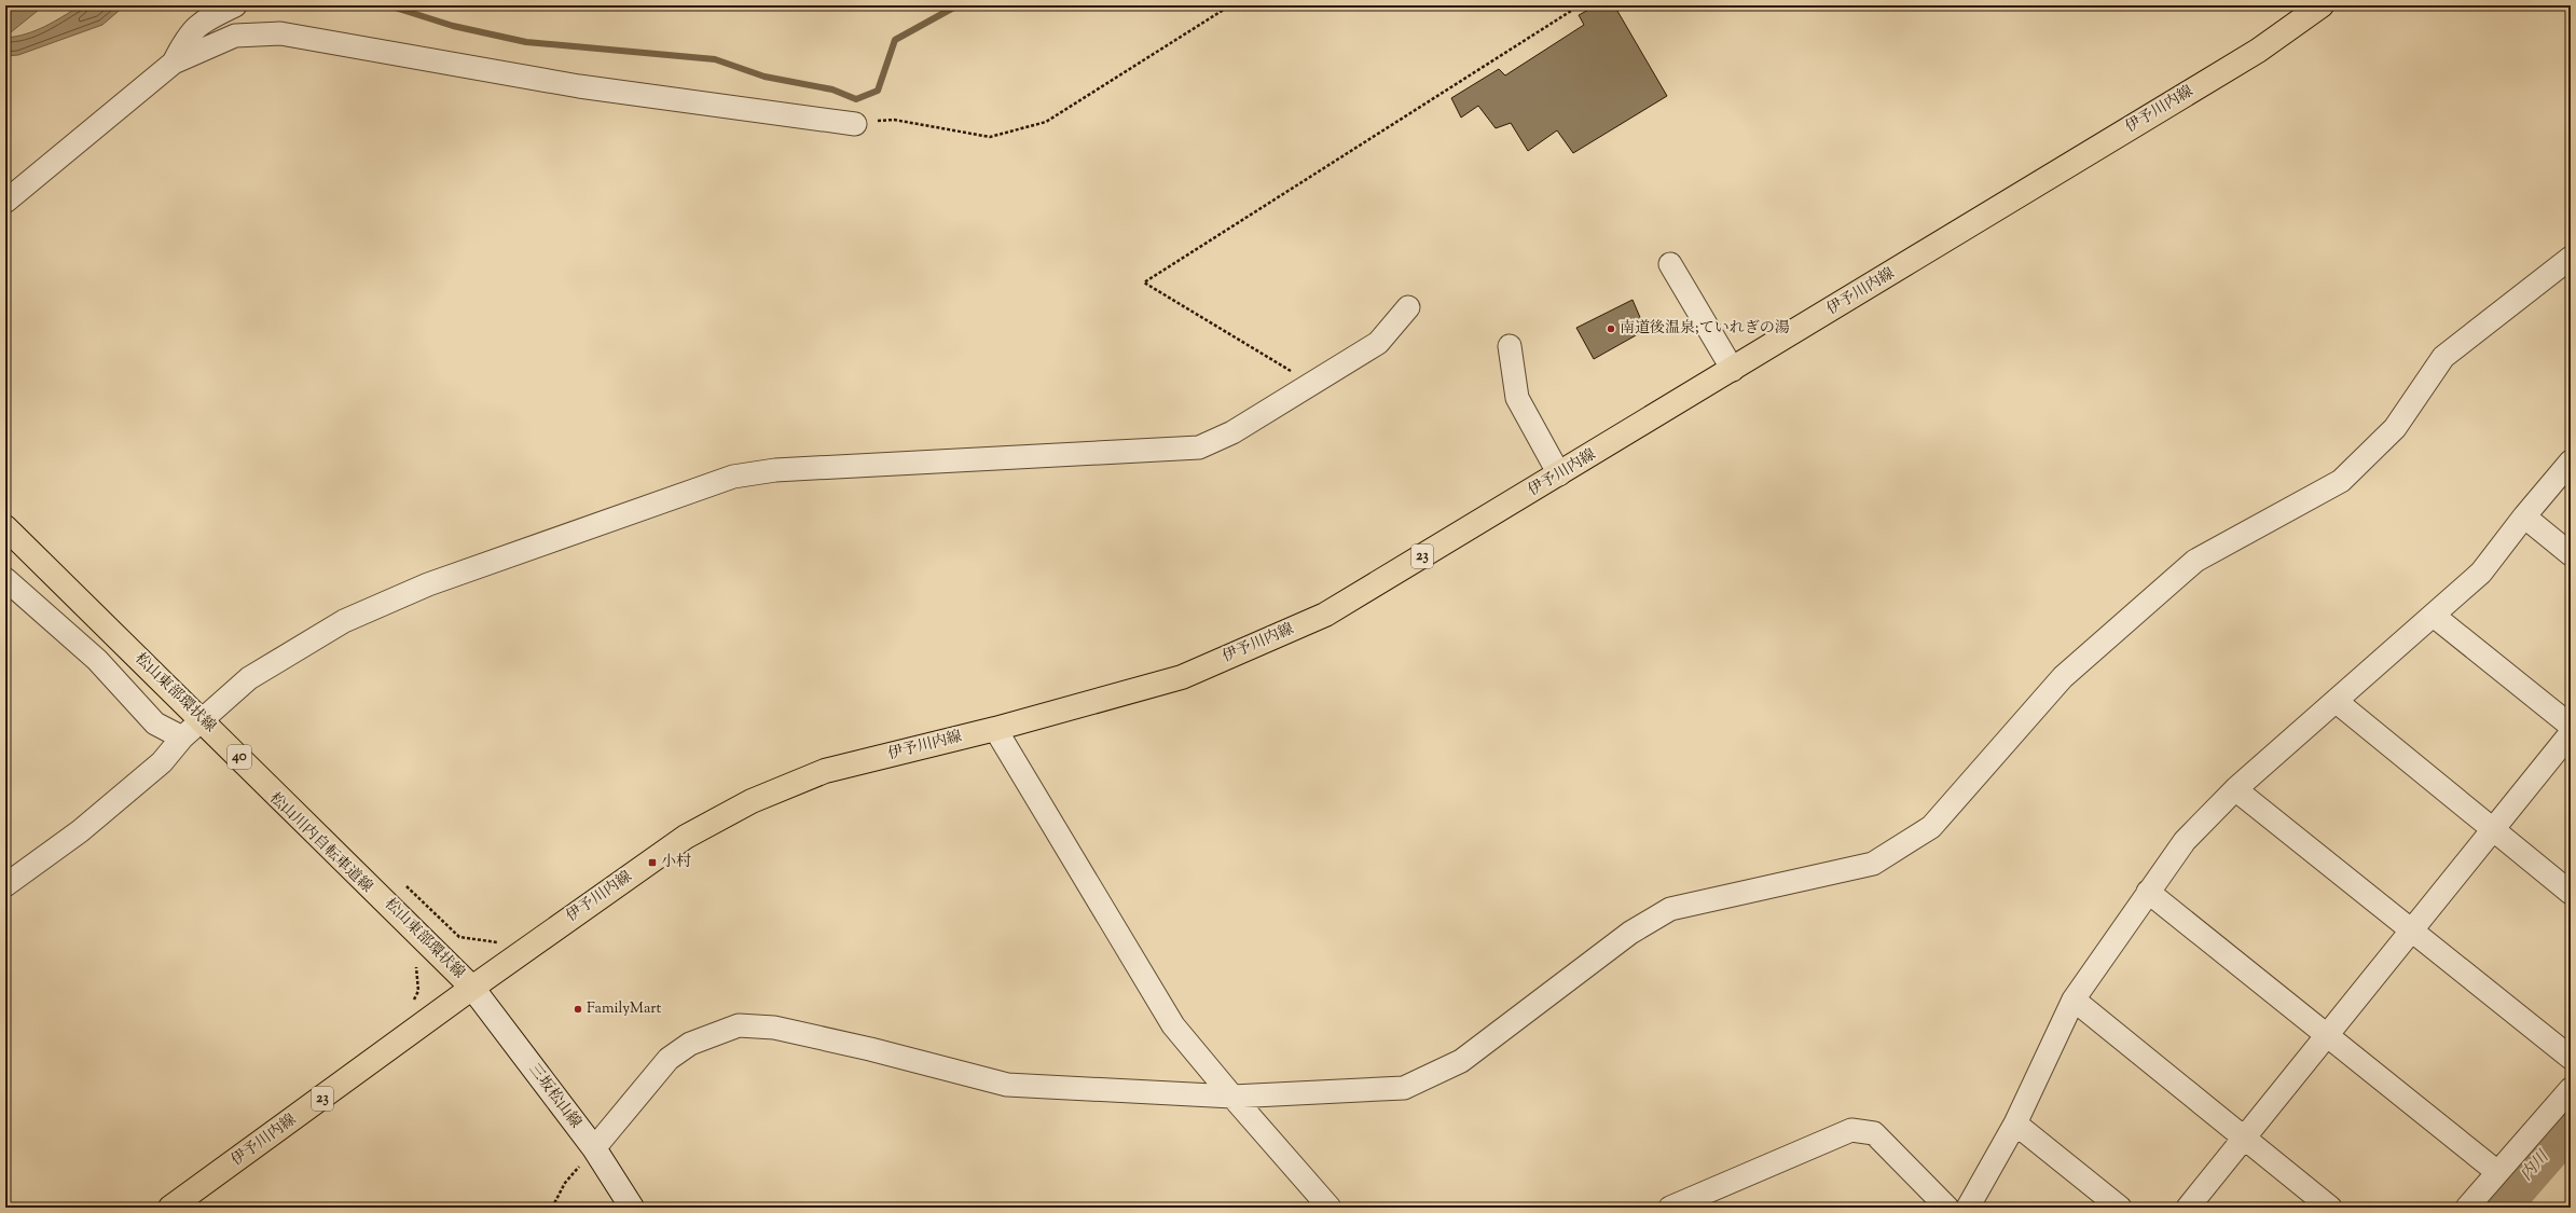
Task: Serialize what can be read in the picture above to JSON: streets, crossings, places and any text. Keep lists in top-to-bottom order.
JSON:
{
  "streets": {
    "main road": [
      "伊予川内線",
      "23",
      "松山東部環状線",
      "40",
      "三坂松山線"
    ]
  },
  "crossings": [
    ["伊予川内線", "松山東部環状線"],
    ["伊予川内線", "三坂松山線"],
    ["松山東部環状線", "三坂松山線"]
  ],
  "water": ["内川"],
  "places": {
    "other": ["南道後温泉;ていれぎの湯", "FamilyMart"],
    "transit": ["小村"]
  }
}
